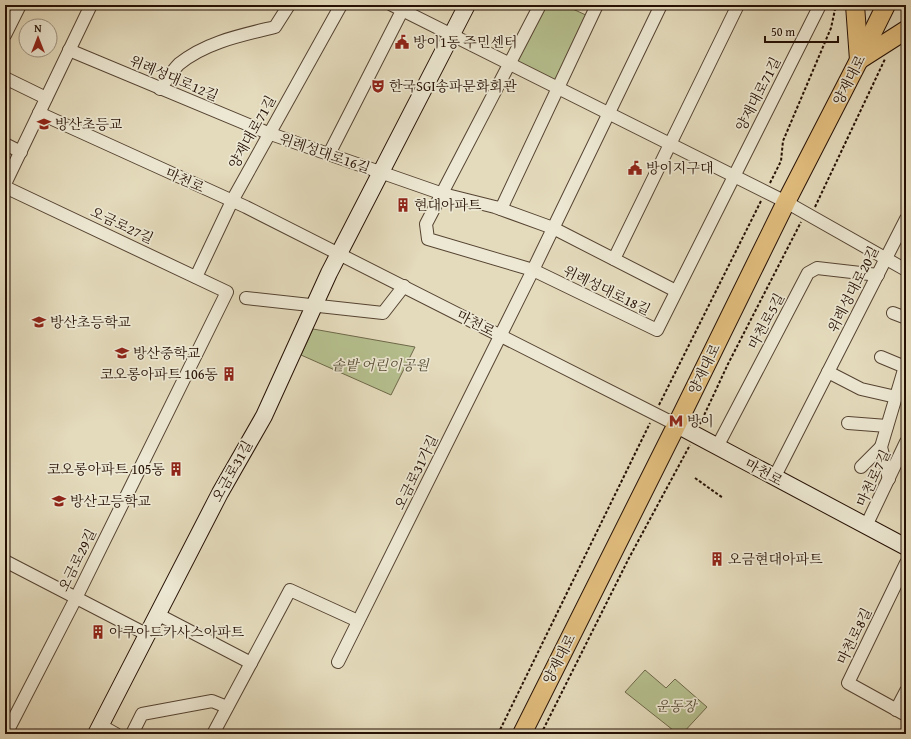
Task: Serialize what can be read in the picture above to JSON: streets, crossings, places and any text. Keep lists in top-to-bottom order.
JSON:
{
  "streets": {
    "main road": ["양재대로"],
    "street": [
      "위례성대로12길",
      "양재대로71길",
      "위례성대로16길",
      "마천로",
      "오금로27길",
      "위례성대로20길",
      "위례성대로18길",
      "마천로5길",
      "오금로31길",
      "오금로31가길",
      "마천로7길",
      "오금로29길",
      "마천로8길"
    ]
  },
  "crossings": [
    ["위례성대로12길", "양재대로71길"],
    ["위례성대로12길", "위례성대로16길"],
    ["양재대로", "마천로"],
    ["양재대로71길", "위례성대로16길"],
    ["양재대로71길", "마천로"],
    ["양재대로71길", "오금로27길"],
    ["양재대로71길", "위례성대로18길"],
    ["위례성대로16길", "마천로"],
    ["위례성대로16길", "오금로31길"],
    ["마천로", "오금로27길"],
    ["마천로", "위례성대로20길"],
    ["마천로", "마천로5길"],
    ["마천로", "오금로31길"],
    ["마천로", "오금로31가길"],
    ["마천로", "마천로7길"],
    ["오금로27길", "오금로29길"],
    ["위례성대로20길", "마천로5길"]
  ],
  "parks": ["솥밭 어린이공원", "운동장"],
  "places": {
    "public building": ["방이1동 주민센터", "방이지구대"],
    "theatre": ["한국SGI송파문화회관"],
    "school or university": [
      "방산초등교",
      "방산초등학교",
      "방산중학교",
      "방산고등학교"
    ],
    "building": [
      "현대아파트",
      "코오롱아파트 106동",
      "코오롱아파트 105동",
      "오금현대아파트",
      "아쿠아드카사스아파트"
    ],
    "metro station": ["방이"]
  },
  "scale_bar": "50 m",
  "north": "top"
}
